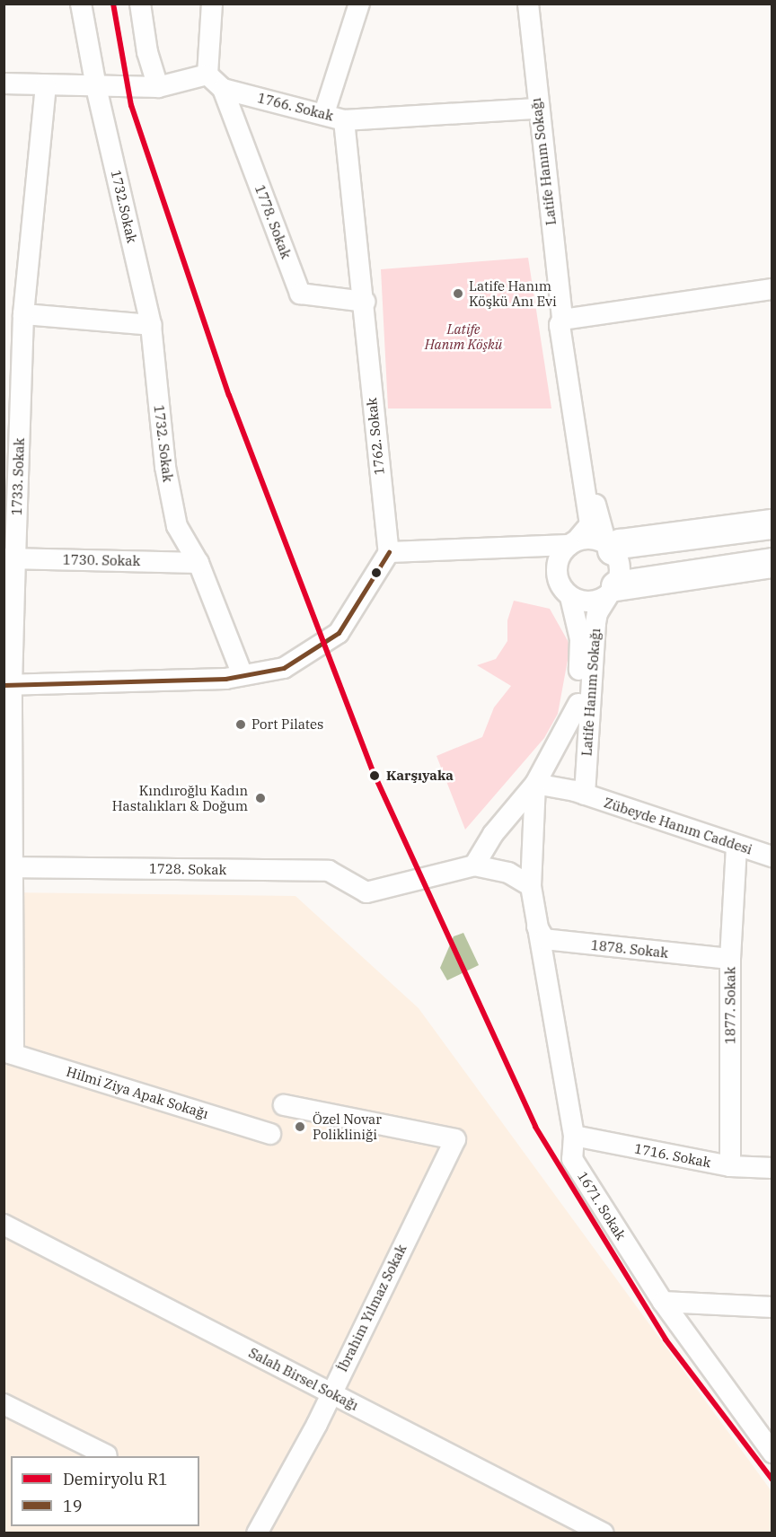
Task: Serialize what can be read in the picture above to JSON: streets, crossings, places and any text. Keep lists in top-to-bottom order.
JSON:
{
  "streets": {
    "street": [
      "1766. Sokak",
      "Latife Hanım Sokağı",
      "1732.Sokak",
      "1778. Sokak",
      "1762. Sokak",
      "1732. Sokak",
      "1733. Sokak",
      "1730. Sokak",
      "Zübeyde Hanım Caddesi",
      "1728. Sokak",
      "1878. Sokak",
      "1877. Sokak",
      "Hilmi Ziya Apak Sokağı",
      "1716. Sokak",
      "1671. Sokak",
      "İbrahim Yılmaz Sokak",
      "Salah Birsel Sokağı"
    ]
  },
  "crossings": [
    ["1766. Sokak", "Latife Hanım Sokağı"],
    ["1766. Sokak", "1778. Sokak"],
    ["1766. Sokak", "1762. Sokak"],
    ["Latife Hanım Sokağı", "Zübeyde Hanım Caddesi"],
    ["1732.Sokak", "1732. Sokak"],
    ["1778. Sokak", "1762. Sokak"],
    ["1732. Sokak", "1730. Sokak"],
    ["1733. Sokak", "1730. Sokak"],
    ["1733. Sokak", "1728. Sokak"],
    ["1733. Sokak", "Hilmi Ziya Apak Sokağı"],
    ["Zübeyde Hanım Caddesi", "1877. Sokak"],
    ["Zübeyde Hanım Caddesi", "1671. Sokak"],
    ["1878. Sokak", "1877. Sokak"],
    ["1878. Sokak", "1671. Sokak"],
    ["1877. Sokak", "1716. Sokak"],
    ["1716. Sokak", "1671. Sokak"],
    ["İbrahim Yılmaz Sokak", "Salah Birsel Sokağı"]
  ],
  "parks": ["Latife Hanım Köşkü"],
  "places": [
    "Latife Hanım Köşkü Anı Evi",
    "Port Pilates",
    "Karşıyaka",
    "Kındıroğlu Kadın Hastalıkları & Doğum",
    "Özel Novar Polikliniği"
  ],
  "lines": ["rail line R1", "transit line 19"],
  "legend": ["Demiryolu R1", "19"]
}
